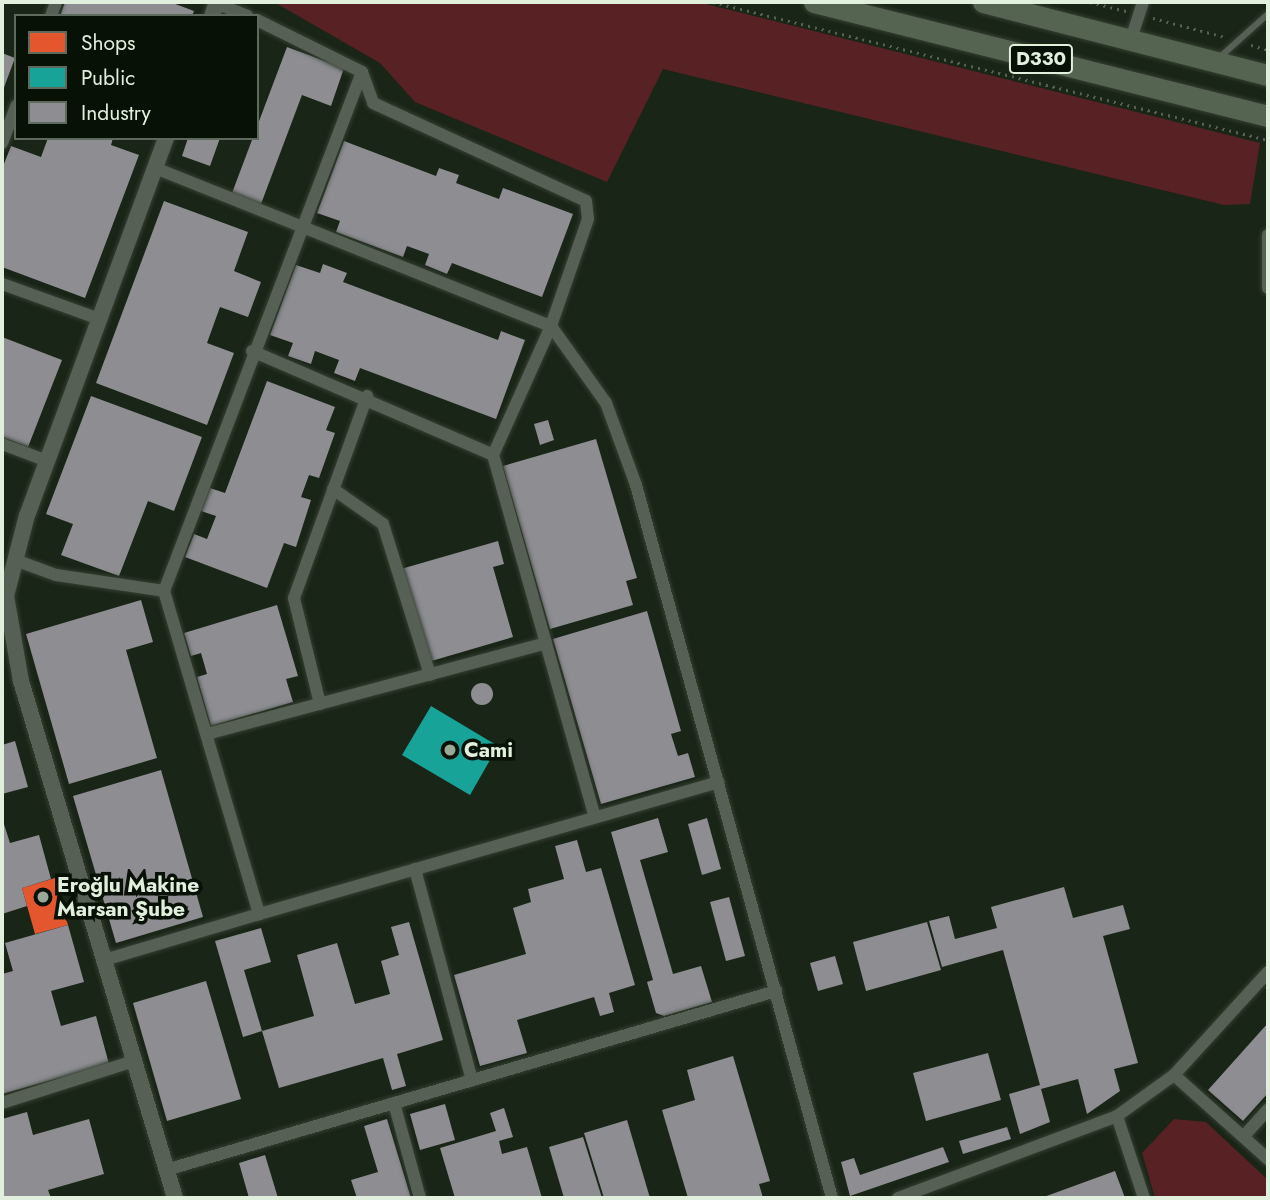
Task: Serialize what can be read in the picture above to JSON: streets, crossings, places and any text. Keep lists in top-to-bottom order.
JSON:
{
  "streets": {
    "highway": ["D330"]
  },
  "places": ["Cami", "Eroğlu Makine Marsan Şube"],
  "legend": ["Shops", "Public", "Industry"]
}
